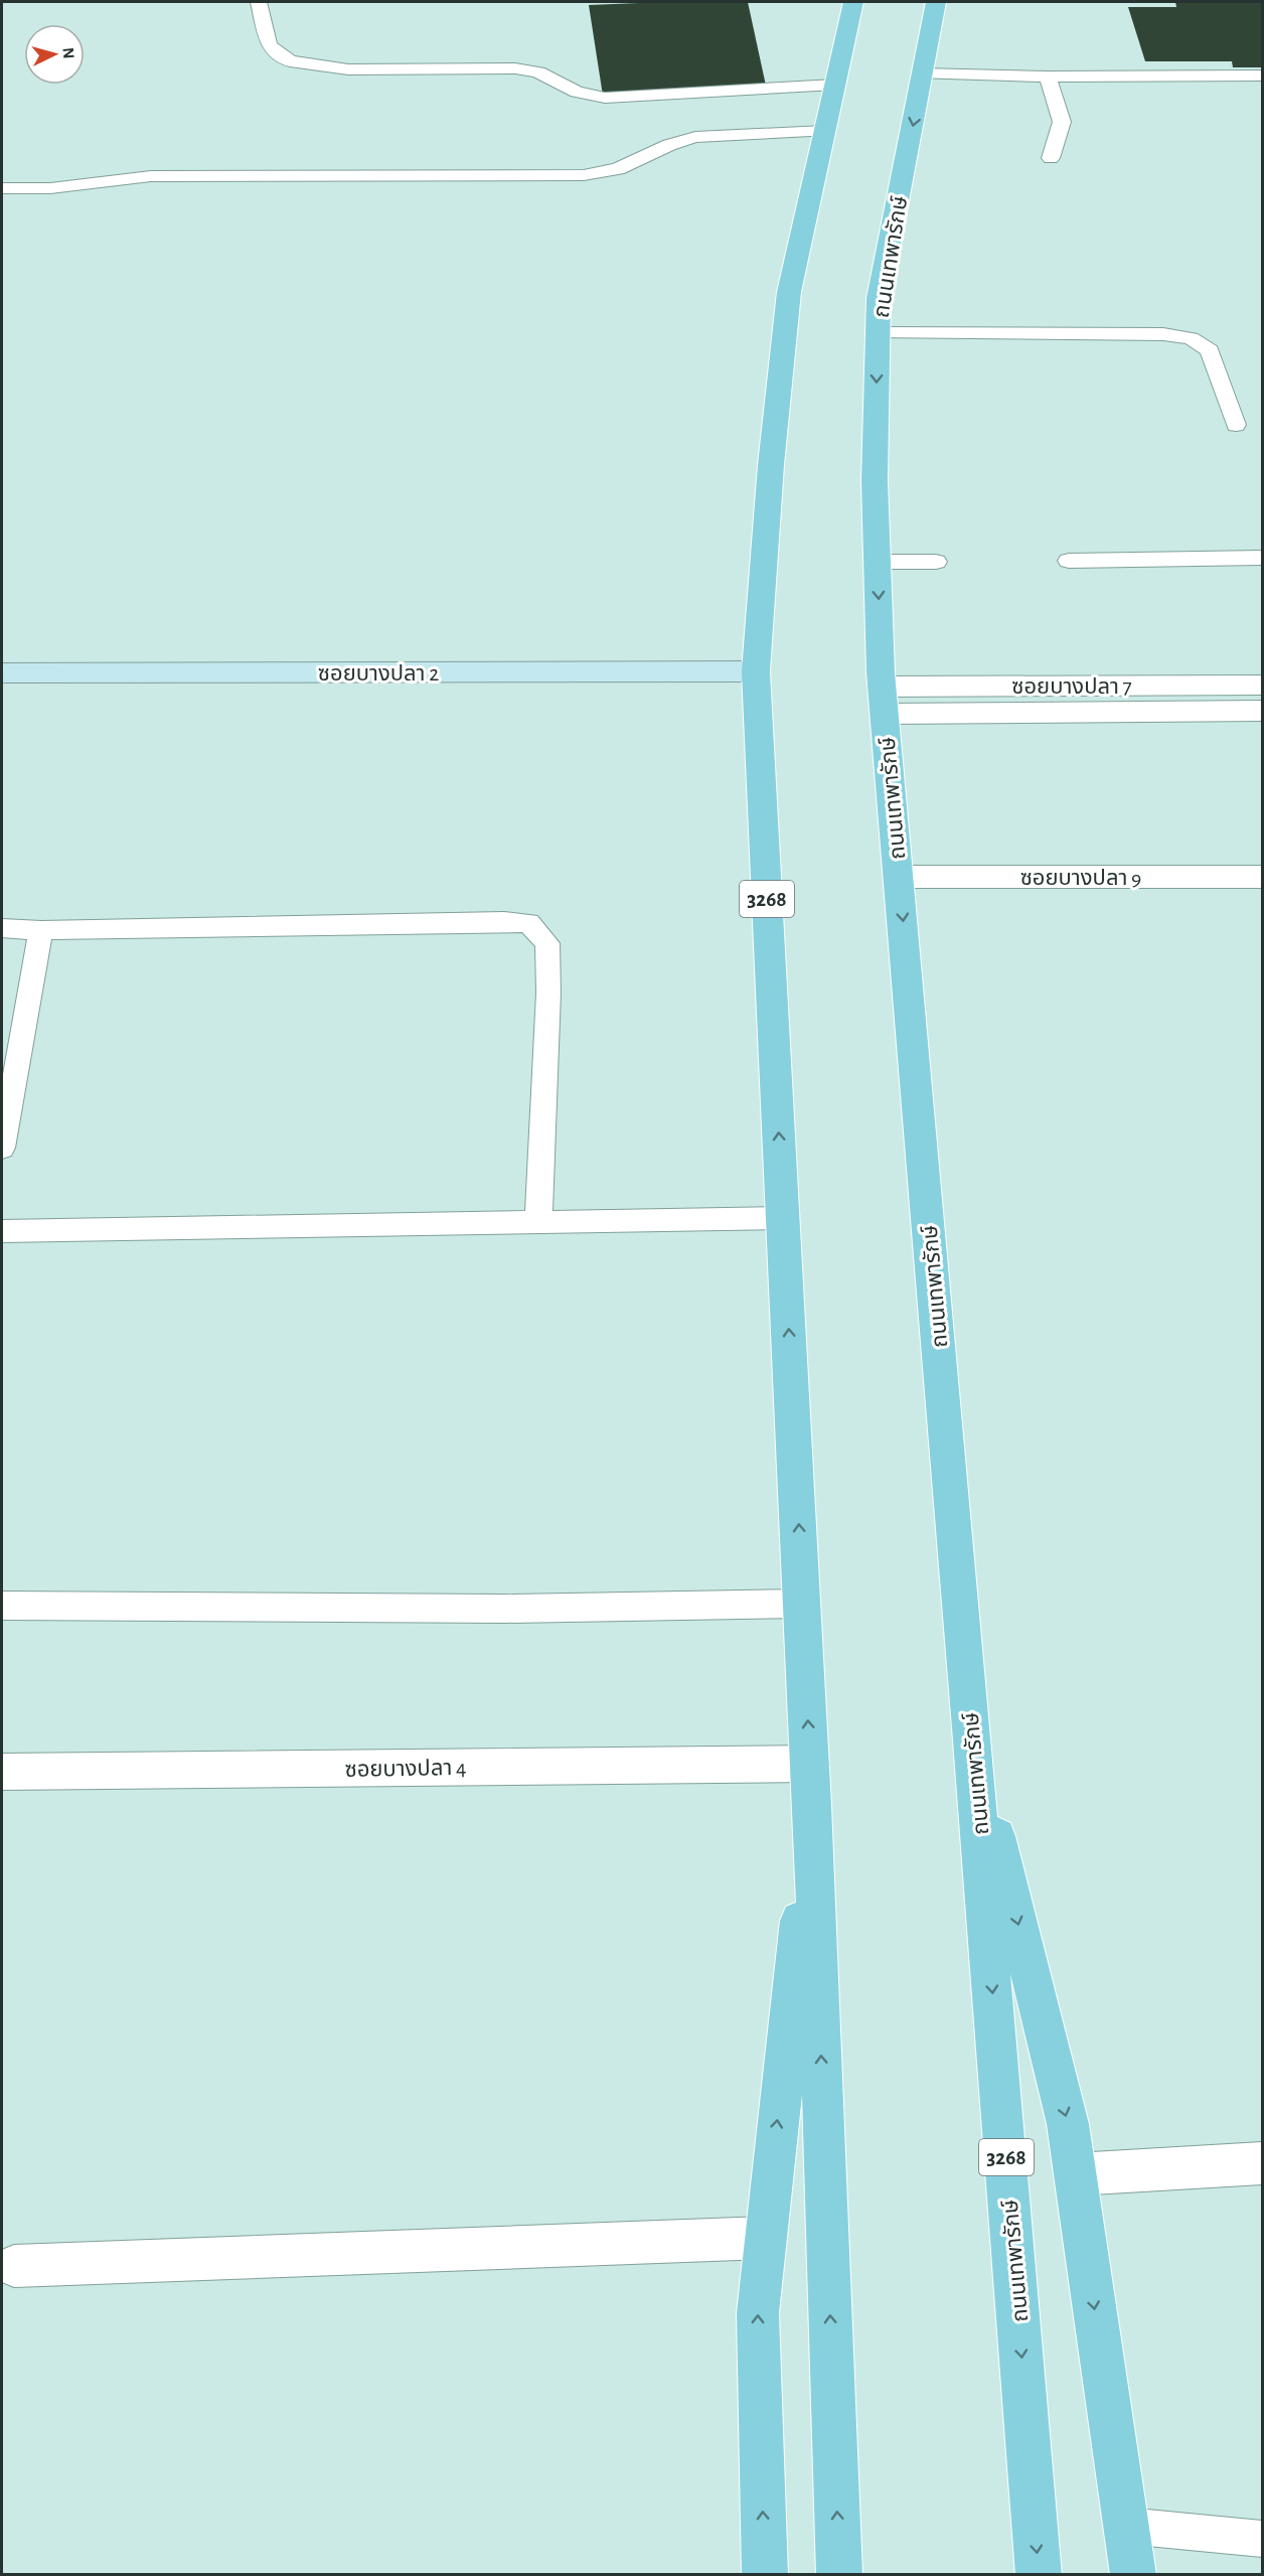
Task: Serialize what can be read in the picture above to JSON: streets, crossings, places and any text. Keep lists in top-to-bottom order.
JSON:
{
  "streets": {
    "main road": ["ถนนเทพารักษ์", "3268"],
    "street": [
      "ซอยบางปลา 2",
      "ซอยบางปลา 7",
      "ซอยบางปลา 9",
      "ซอยบางปลา 4"
    ]
  },
  "crossings": [
    ["ถนนเทพารักษ์", "ซอยบางปลา 7"],
    ["ถนนเทพารักษ์", "ซอยบางปลา 9"],
    ["ซอยบางปลา 2", "3268"],
    ["3268", "ซอยบางปลา 4"]
  ],
  "north": "right"
}
